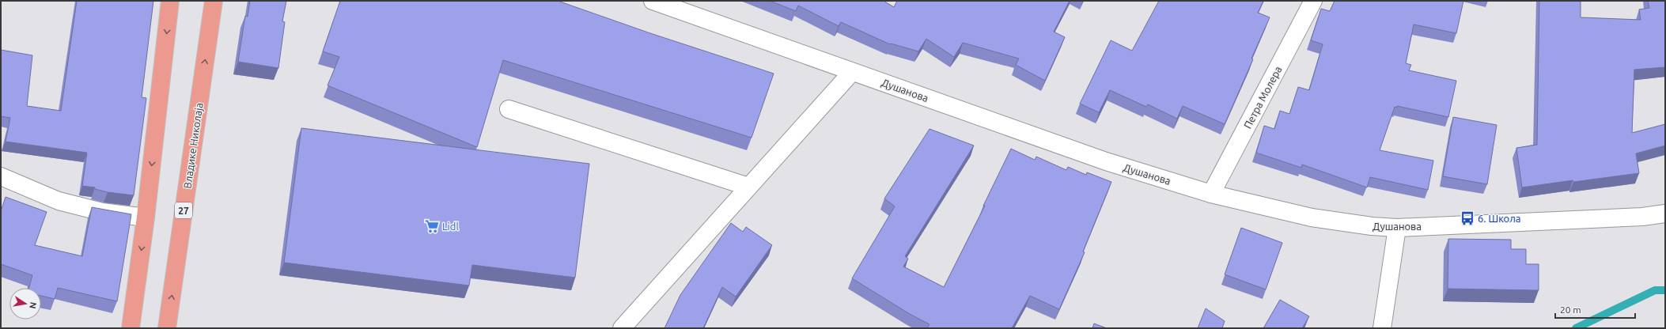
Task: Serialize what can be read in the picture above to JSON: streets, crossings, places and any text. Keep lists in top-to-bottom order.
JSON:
{
  "streets": {
    "main road": ["Владике Николаја", "27"],
    "street": ["Душанова", "Петра Молера"]
  },
  "crossings": [
    ["Душанова", "Петра Молера"]
  ],
  "places": {
    "bus stop": ["6. Школа"],
    "supermarket": ["Lidl"]
  },
  "scale_bar": "20 m",
  "north": "right"
}
